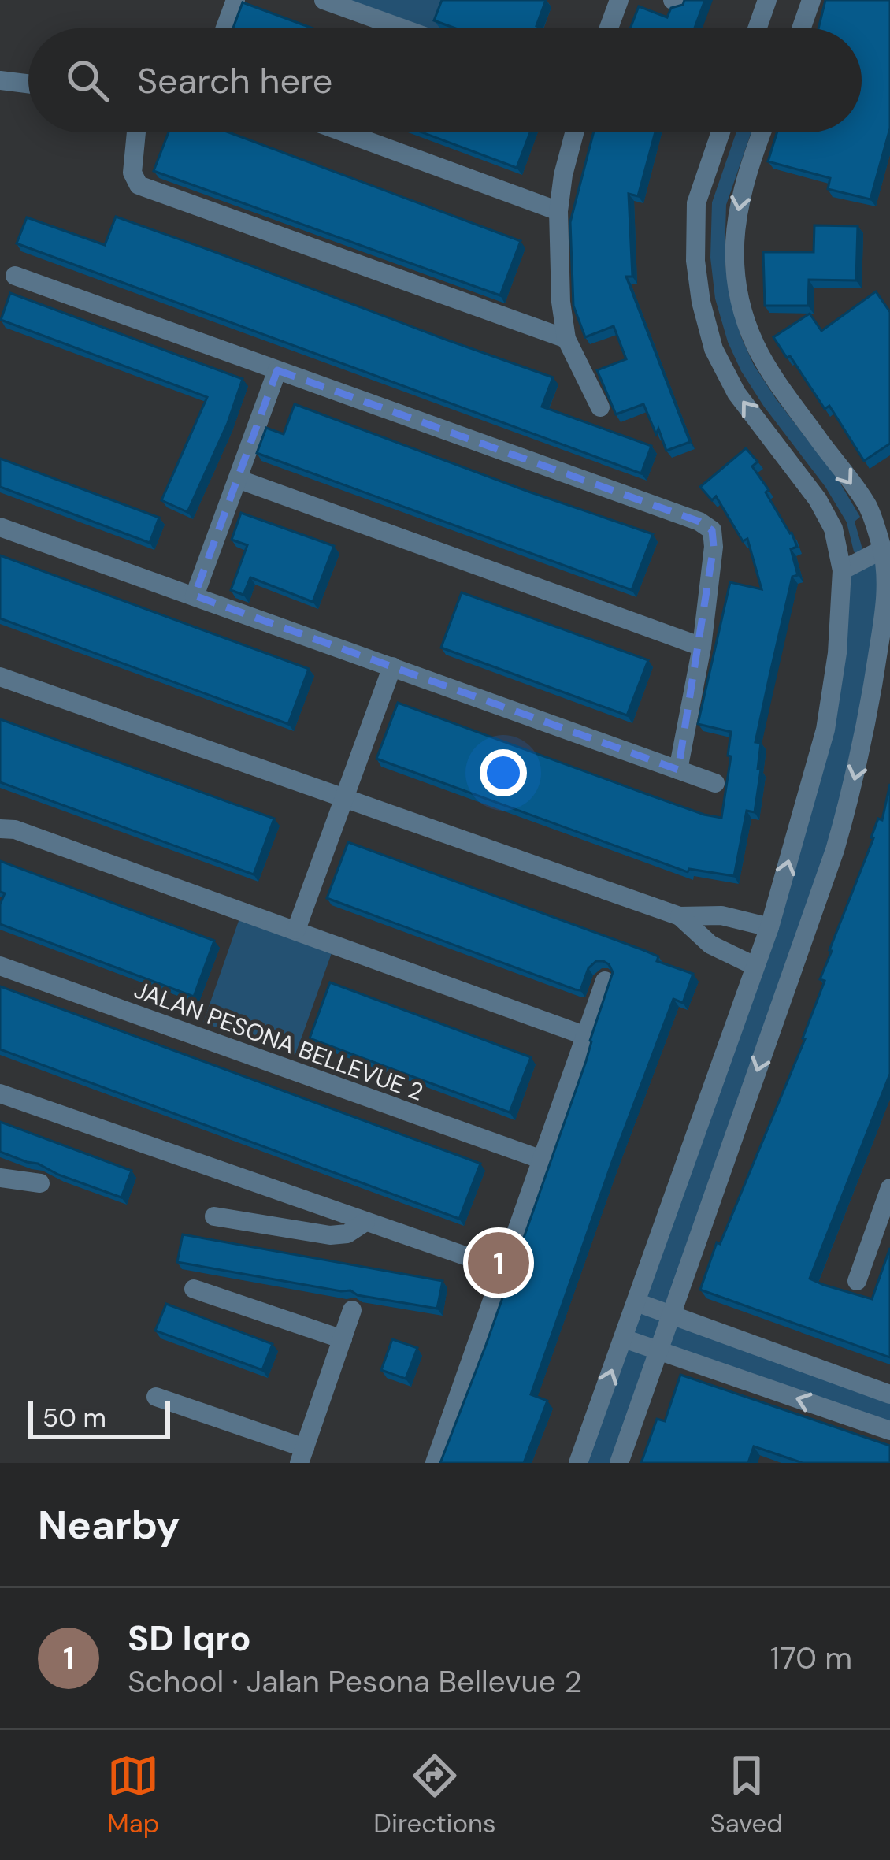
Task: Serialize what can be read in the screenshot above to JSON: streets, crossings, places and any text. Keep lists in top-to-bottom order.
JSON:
{
  "streets": {
    "street": ["JALAN PESONA BELLEVUE 2"]
  },
  "scale_bar": "50 m",
  "page": {
    "search": "Search here",
    "pins": "1",
    "scale": "50 m",
    "heading": "Nearby",
    "list": [
      {
        "mark": "1",
        "name": "SD Iqro",
        "note": "School · Jalan Pesona Bellevue 2",
        "value": "170 m"
      }
    ],
    "nav": ["Map", "Directions", "Saved"]
  }
}
